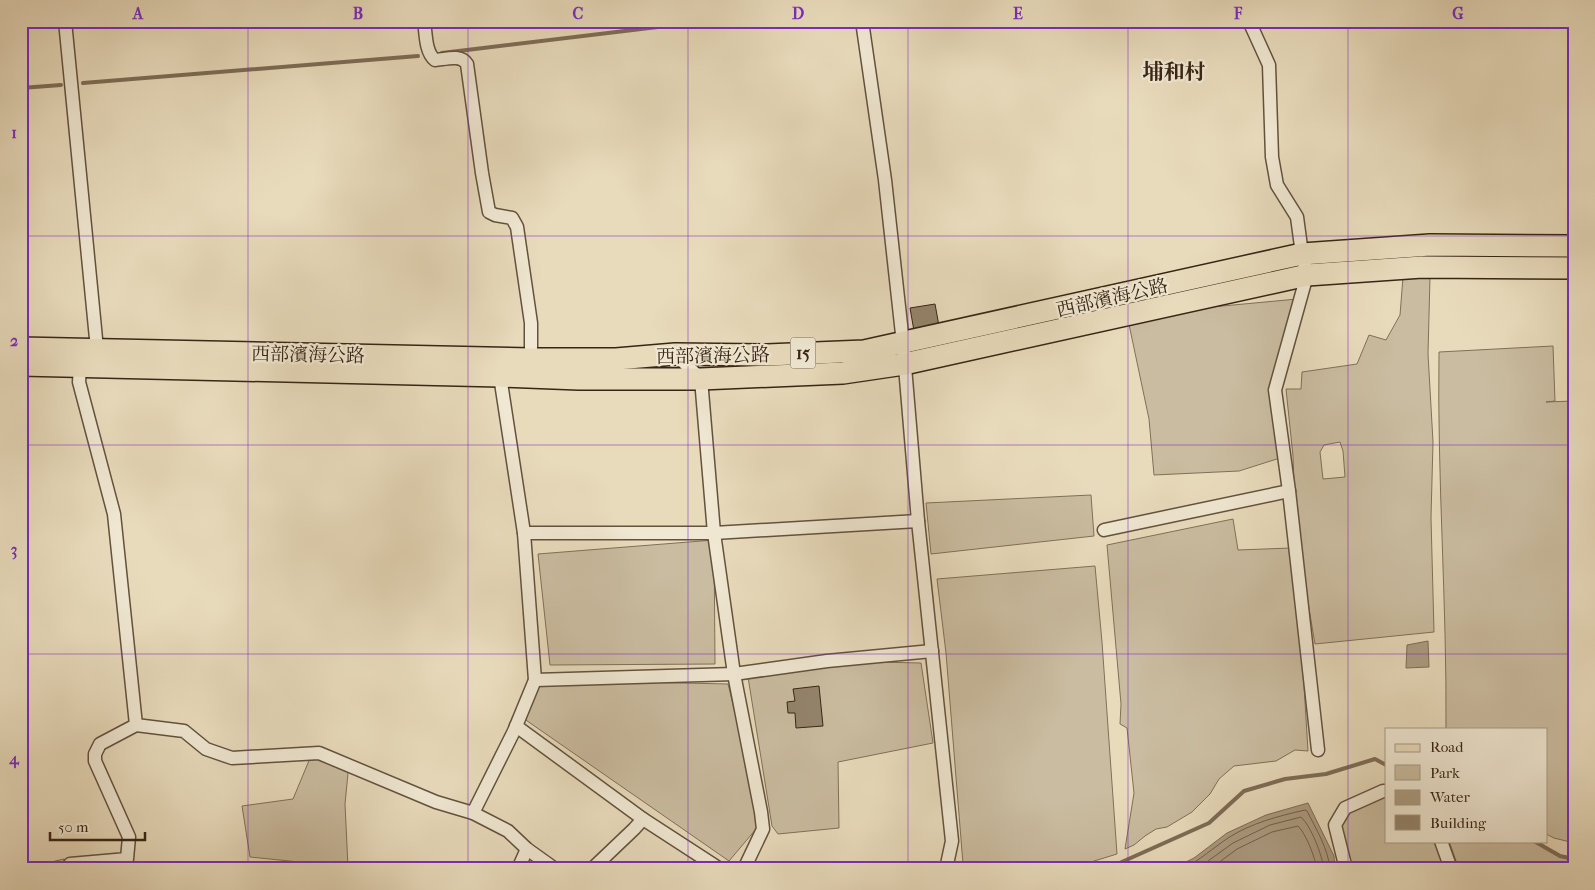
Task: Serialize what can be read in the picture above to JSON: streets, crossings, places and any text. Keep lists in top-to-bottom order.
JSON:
{
  "streets": {
    "main road": ["西部濱海公路", "15"]
  },
  "districts": ["埔和村"],
  "legend": [
    "Road",
    "Park",
    "Water",
    "Building"
  ],
  "scale_bar": "50 m",
  "grid": {
    "columns": [
      "A",
      "B",
      "C",
      "D",
      "E",
      "F",
      "G"
    ],
    "rows": [
      "1",
      "2",
      "3",
      "4"
    ]
  }
}
